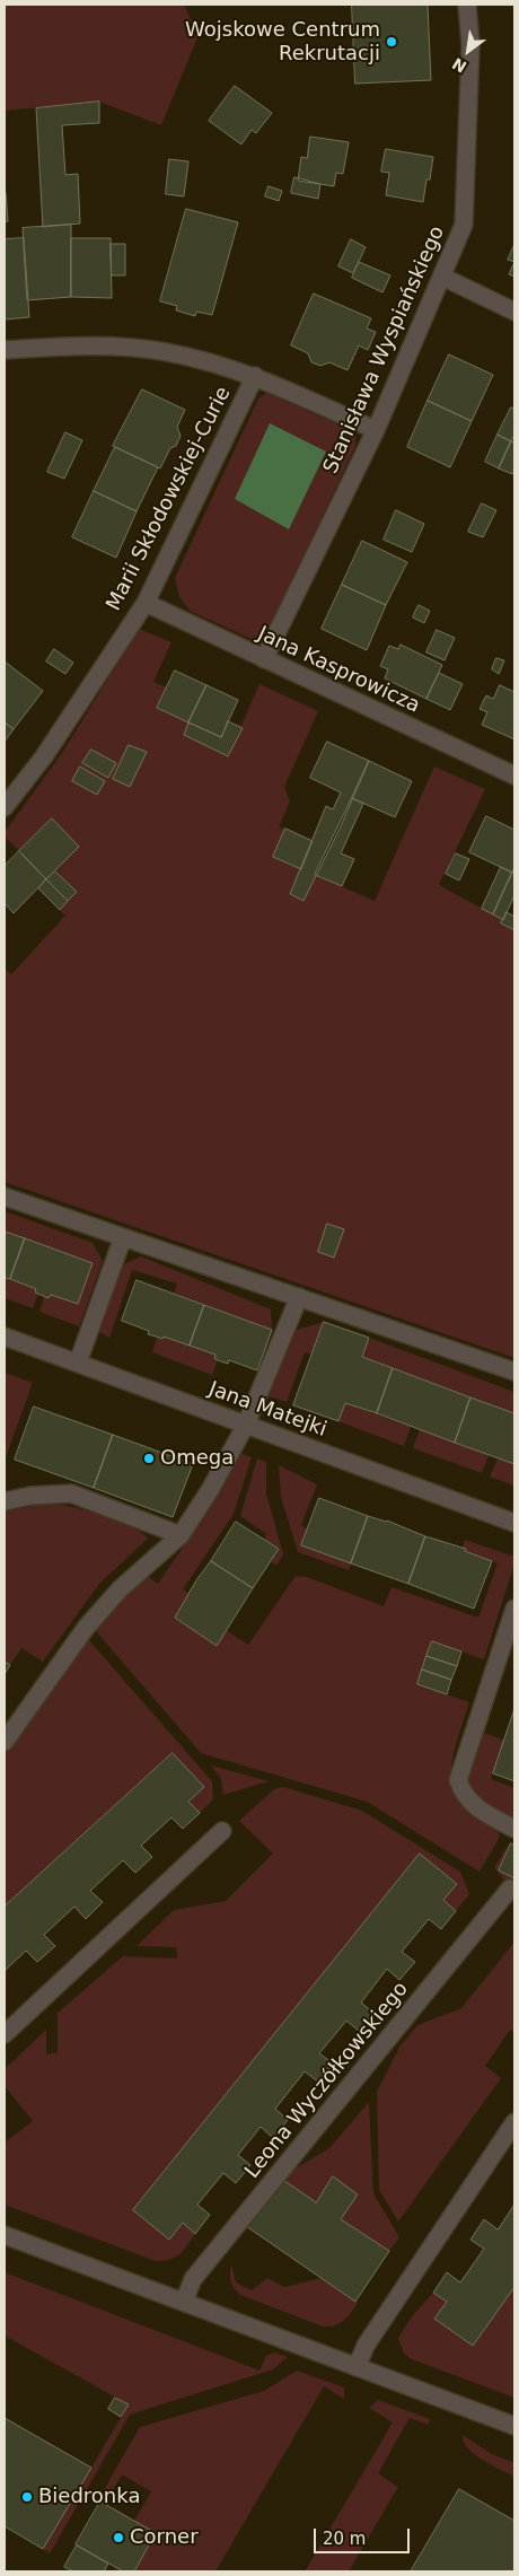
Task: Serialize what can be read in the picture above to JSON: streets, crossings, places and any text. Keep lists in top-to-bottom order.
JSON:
{
  "streets": {
    "street": [
      "Stanisława Wyspiańskiego",
      "Marii Skłodowskiej-Curie",
      "Jana Kasprowicza",
      "Jana Matejki",
      "Leona Wyczółkowskiego"
    ]
  },
  "crossings": [
    ["Stanisława Wyspiańskiego", "Jana Kasprowicza"],
    ["Marii Skłodowskiej-Curie", "Jana Kasprowicza"]
  ],
  "places": [
    "Wojskowe Centrum Rekrutacji",
    "Omega",
    "Biedronka",
    "Corner"
  ],
  "scale_bar": "20 m",
  "north": "bottom left"
}
